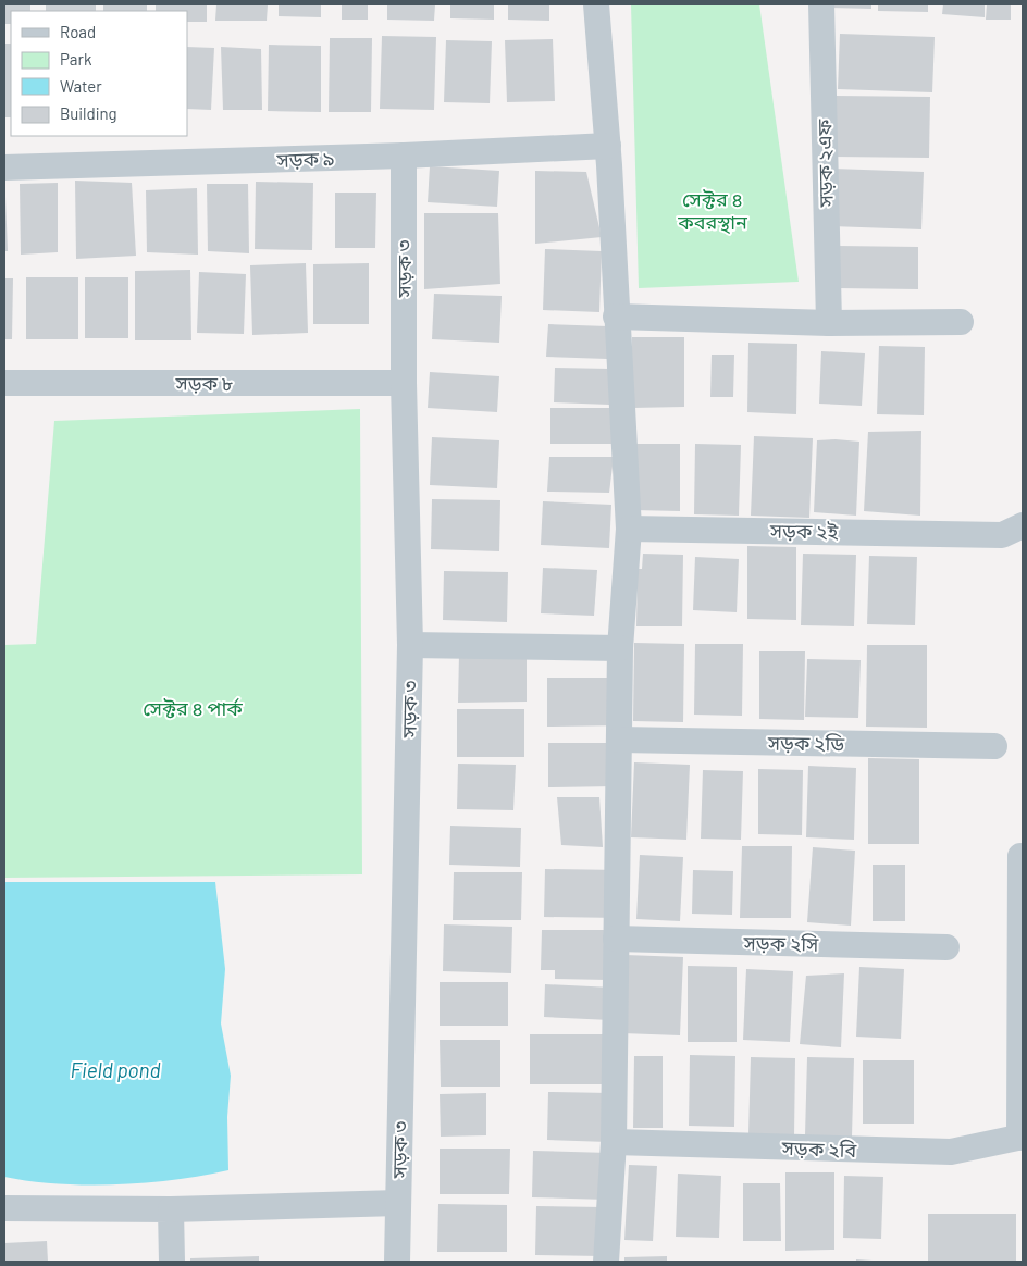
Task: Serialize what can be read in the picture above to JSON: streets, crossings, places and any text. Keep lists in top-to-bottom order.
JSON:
{
  "streets": {
    "street": [
      "সড়ক ৯",
      "সড়ক ২এফ",
      "সড়ক ৩",
      "সড়ক ৮",
      "সড়ক ২ই",
      "সড়ক ২ডি",
      "সড়ক ২সি",
      "সড়ক ২বি"
    ]
  },
  "crossings": [
    ["সড়ক ৯", "সড়ক ৩"],
    ["সড়ক ৩", "সড়ক ৮"]
  ],
  "water": ["Field pond"],
  "parks": ["সেক্টর ৪ কবরস্থান", "সেক্টর ৪ পার্ক"],
  "legend": [
    "Road",
    "Park",
    "Water",
    "Building"
  ]
}
